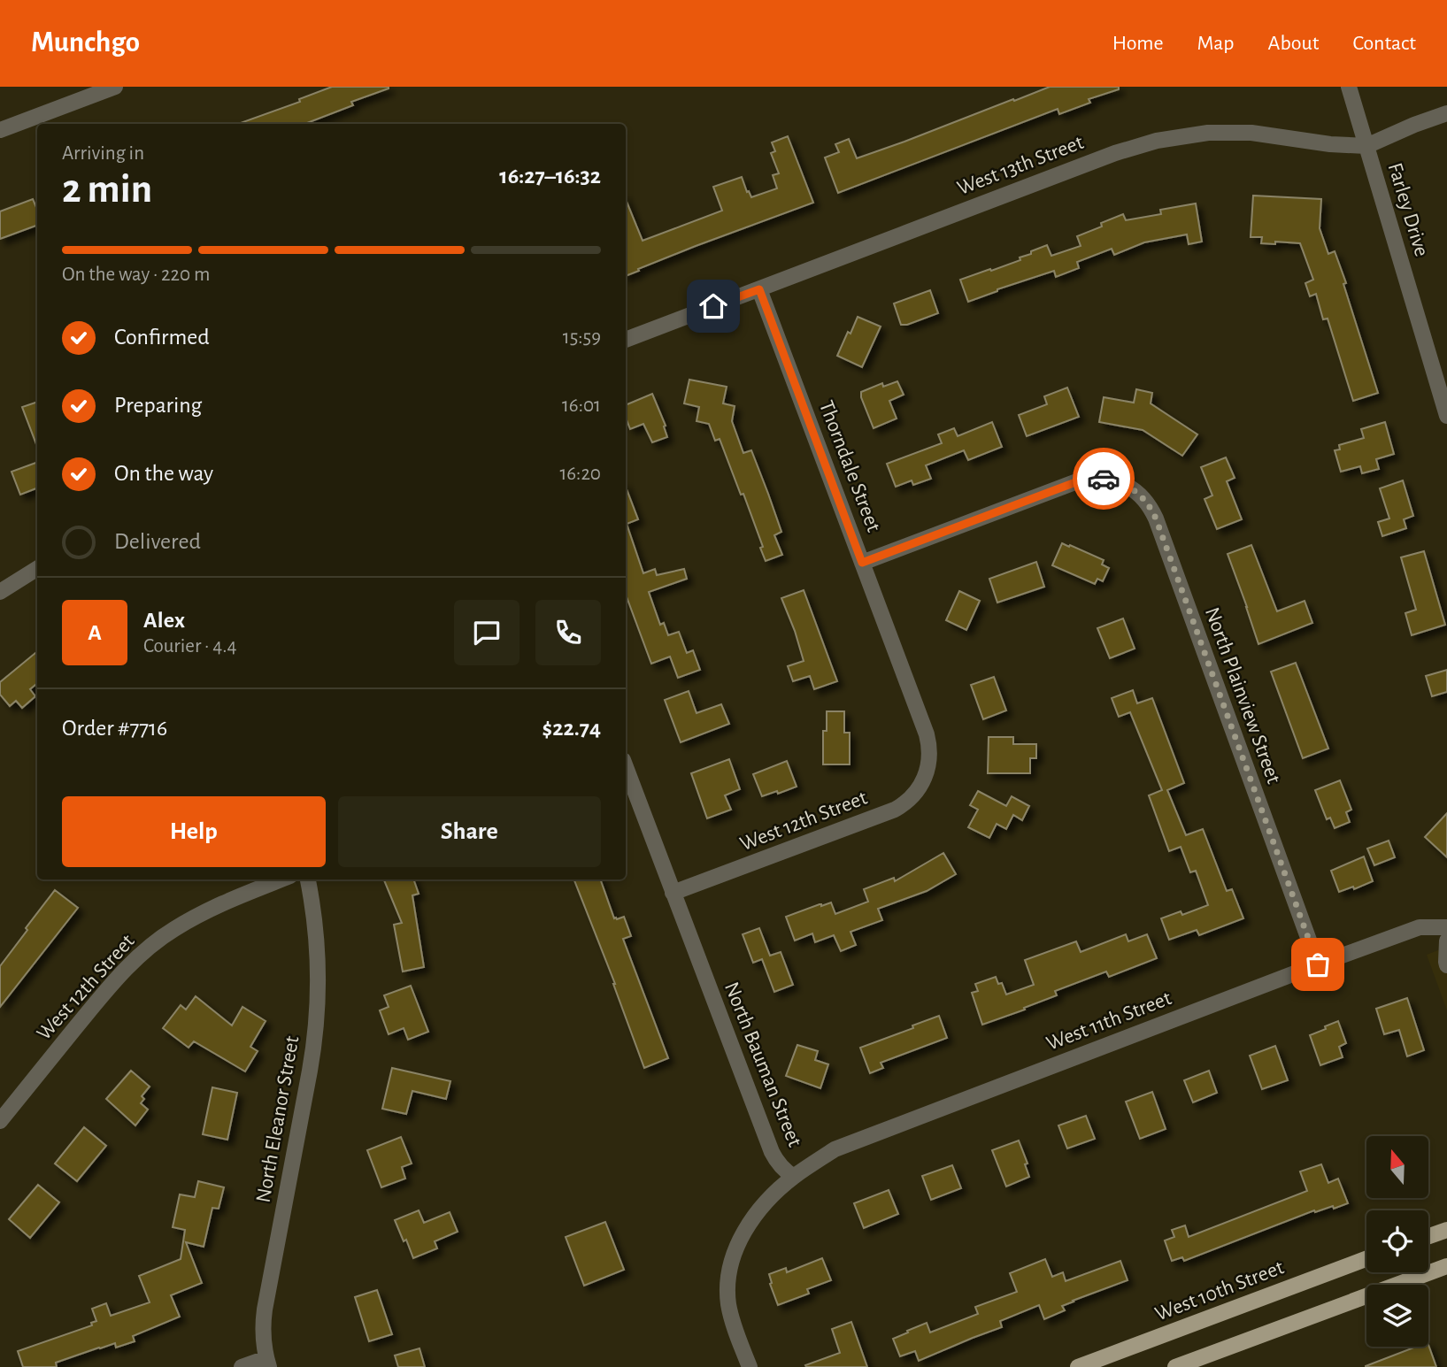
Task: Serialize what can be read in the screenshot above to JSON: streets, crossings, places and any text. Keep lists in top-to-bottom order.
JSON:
{
  "streets": {
    "main road": ["West 10th Street"],
    "street": [
      "West 13th Street",
      "Farley Drive",
      "Thorndale Street",
      "North Plainview Street",
      "West 12th Street",
      "West 11th Street",
      "North Bauman Street",
      "North Eleanor Street"
    ]
  },
  "crossings": [
    ["West 13th Street", "Farley Drive"],
    ["West 13th Street", "Thorndale Street"],
    ["Thorndale Street", "North Plainview Street"],
    ["Thorndale Street", "West 12th Street"],
    ["North Plainview Street", "West 11th Street"],
    ["West 12th Street", "North Bauman Street"],
    ["West 11th Street", "North Bauman Street"]
  ],
  "north": "top",
  "page": {
    "header": "Munchgo",
    "nav": [
      "Home",
      "Map",
      "About",
      "Contact"
    ],
    "heading": ["2 min", "Arriving in", "16:27–16:32"],
    "panel": [
      "Alex",
      "Courier · 4.4",
      "Order #7716",
      "$22.74"
    ],
    "bar": "On the way · 220 m",
    "list": [
      ["Confirmed", "15:59"],
      ["Preparing", "16:01"],
      ["On the way", "16:20"],
      "Delivered"
    ],
    "round": "A",
    "buttons": ["Help", "Share"]
  }
}
